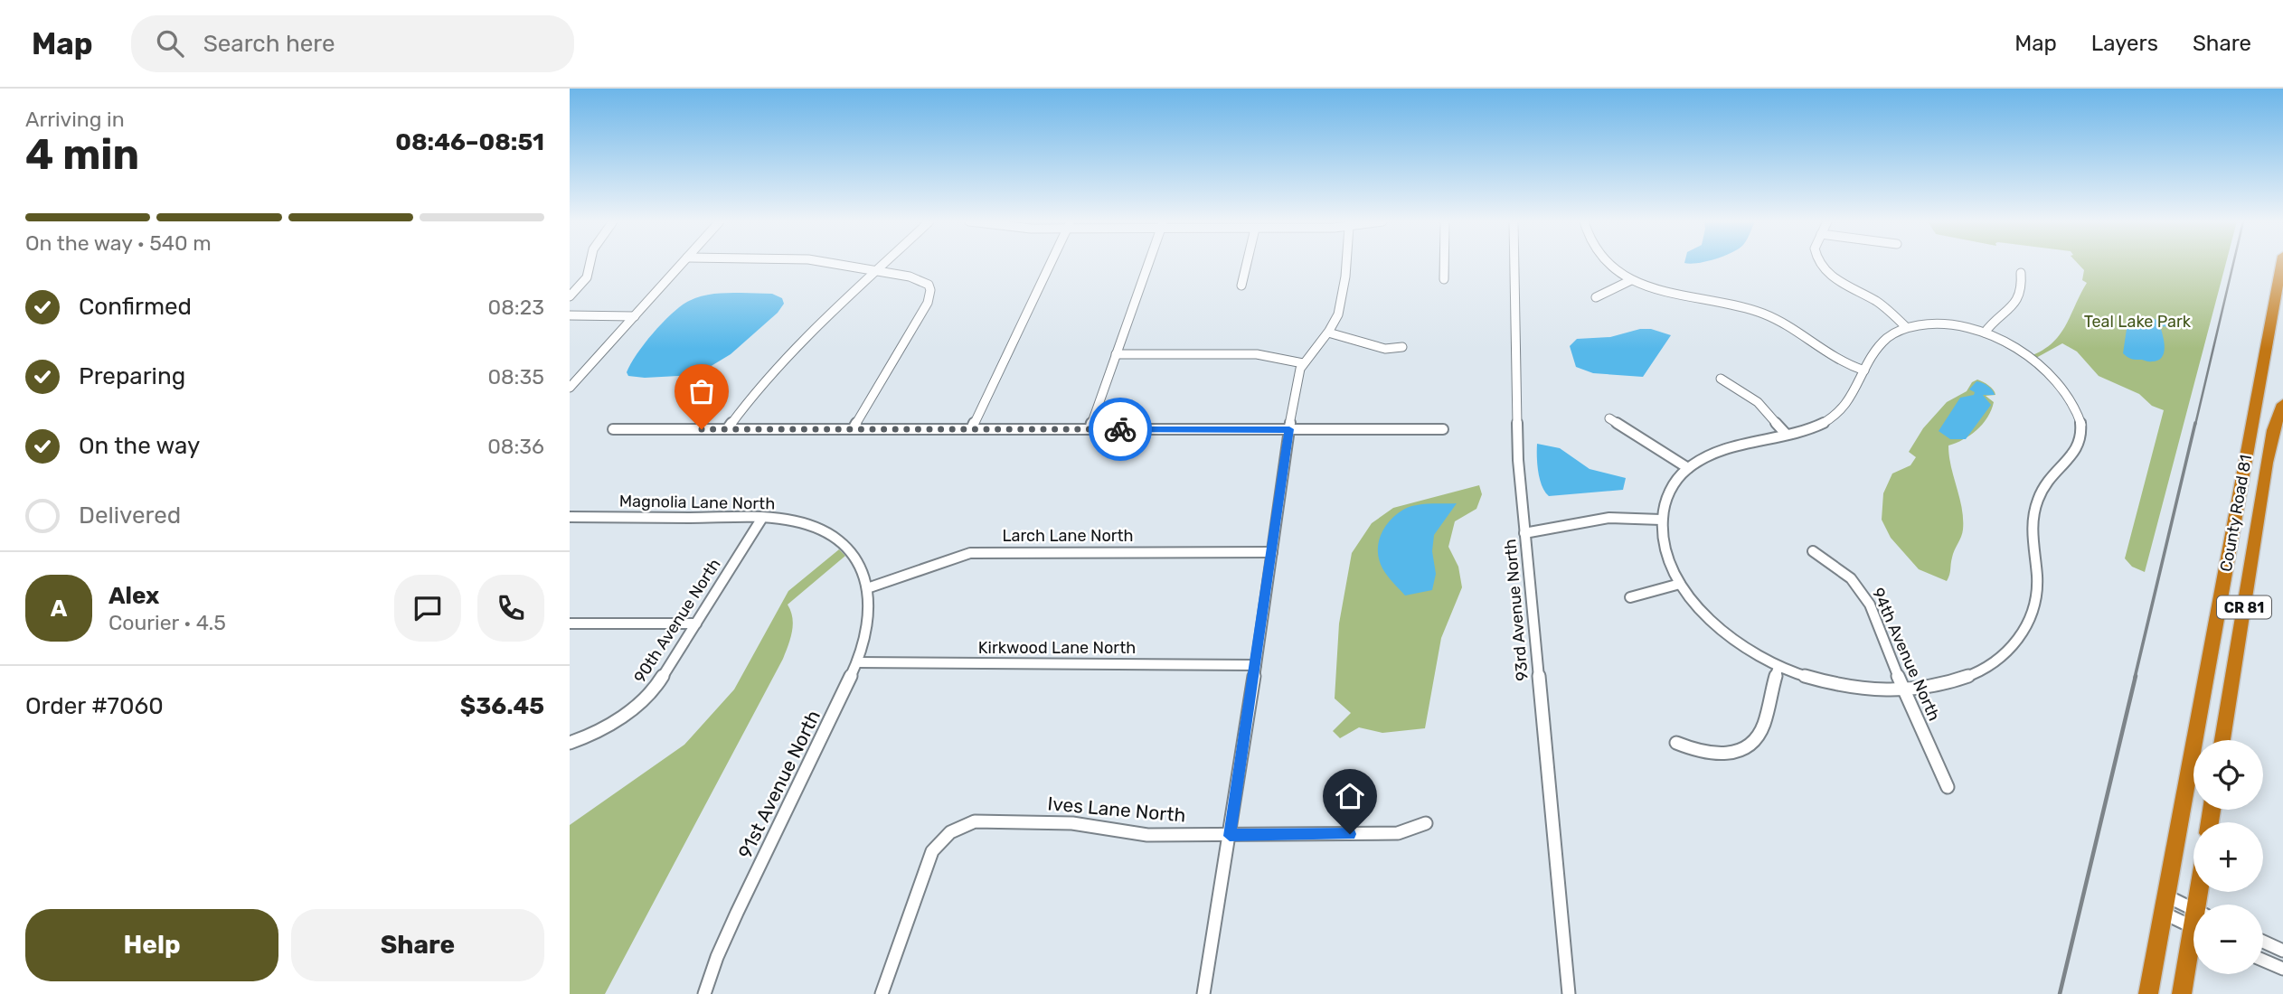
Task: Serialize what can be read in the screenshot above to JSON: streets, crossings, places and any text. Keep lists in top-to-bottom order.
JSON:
{
  "streets": {
    "highway": ["County Road 81", "CR 81"],
    "street": [
      "Magnolia Lane North",
      "Larch Lane North",
      "93rd Avenue North",
      "90th Avenue North",
      "Kirkwood Lane North",
      "94th Avenue North",
      "91st Avenue North",
      "Ives Lane North"
    ]
  },
  "crossings": [
    ["Magnolia Lane North", "Larch Lane North"],
    ["Magnolia Lane North", "90th Avenue North"],
    ["Magnolia Lane North", "91st Avenue North"],
    ["Larch Lane North", "91st Avenue North"],
    ["Kirkwood Lane North", "91st Avenue North"]
  ],
  "parks": ["Teal Lake Park"],
  "page": {
    "header": "Map",
    "search": "Search here",
    "nav": ["Map", "Layers", "Share"],
    "heading": ["4 min", "Arriving in", "08:46–08:51"],
    "panel": [
      "Alex",
      "Courier · 4.5",
      "Order #7060",
      "$36.45"
    ],
    "bar": "On the way · 540 m",
    "list": [
      ["Confirmed", "08:23"],
      ["Preparing", "08:35"],
      ["On the way", "08:36"],
      "Delivered"
    ],
    "round": "A",
    "map_buttons": ["+", "−"],
    "buttons": ["Help", "Share"]
  }
}
